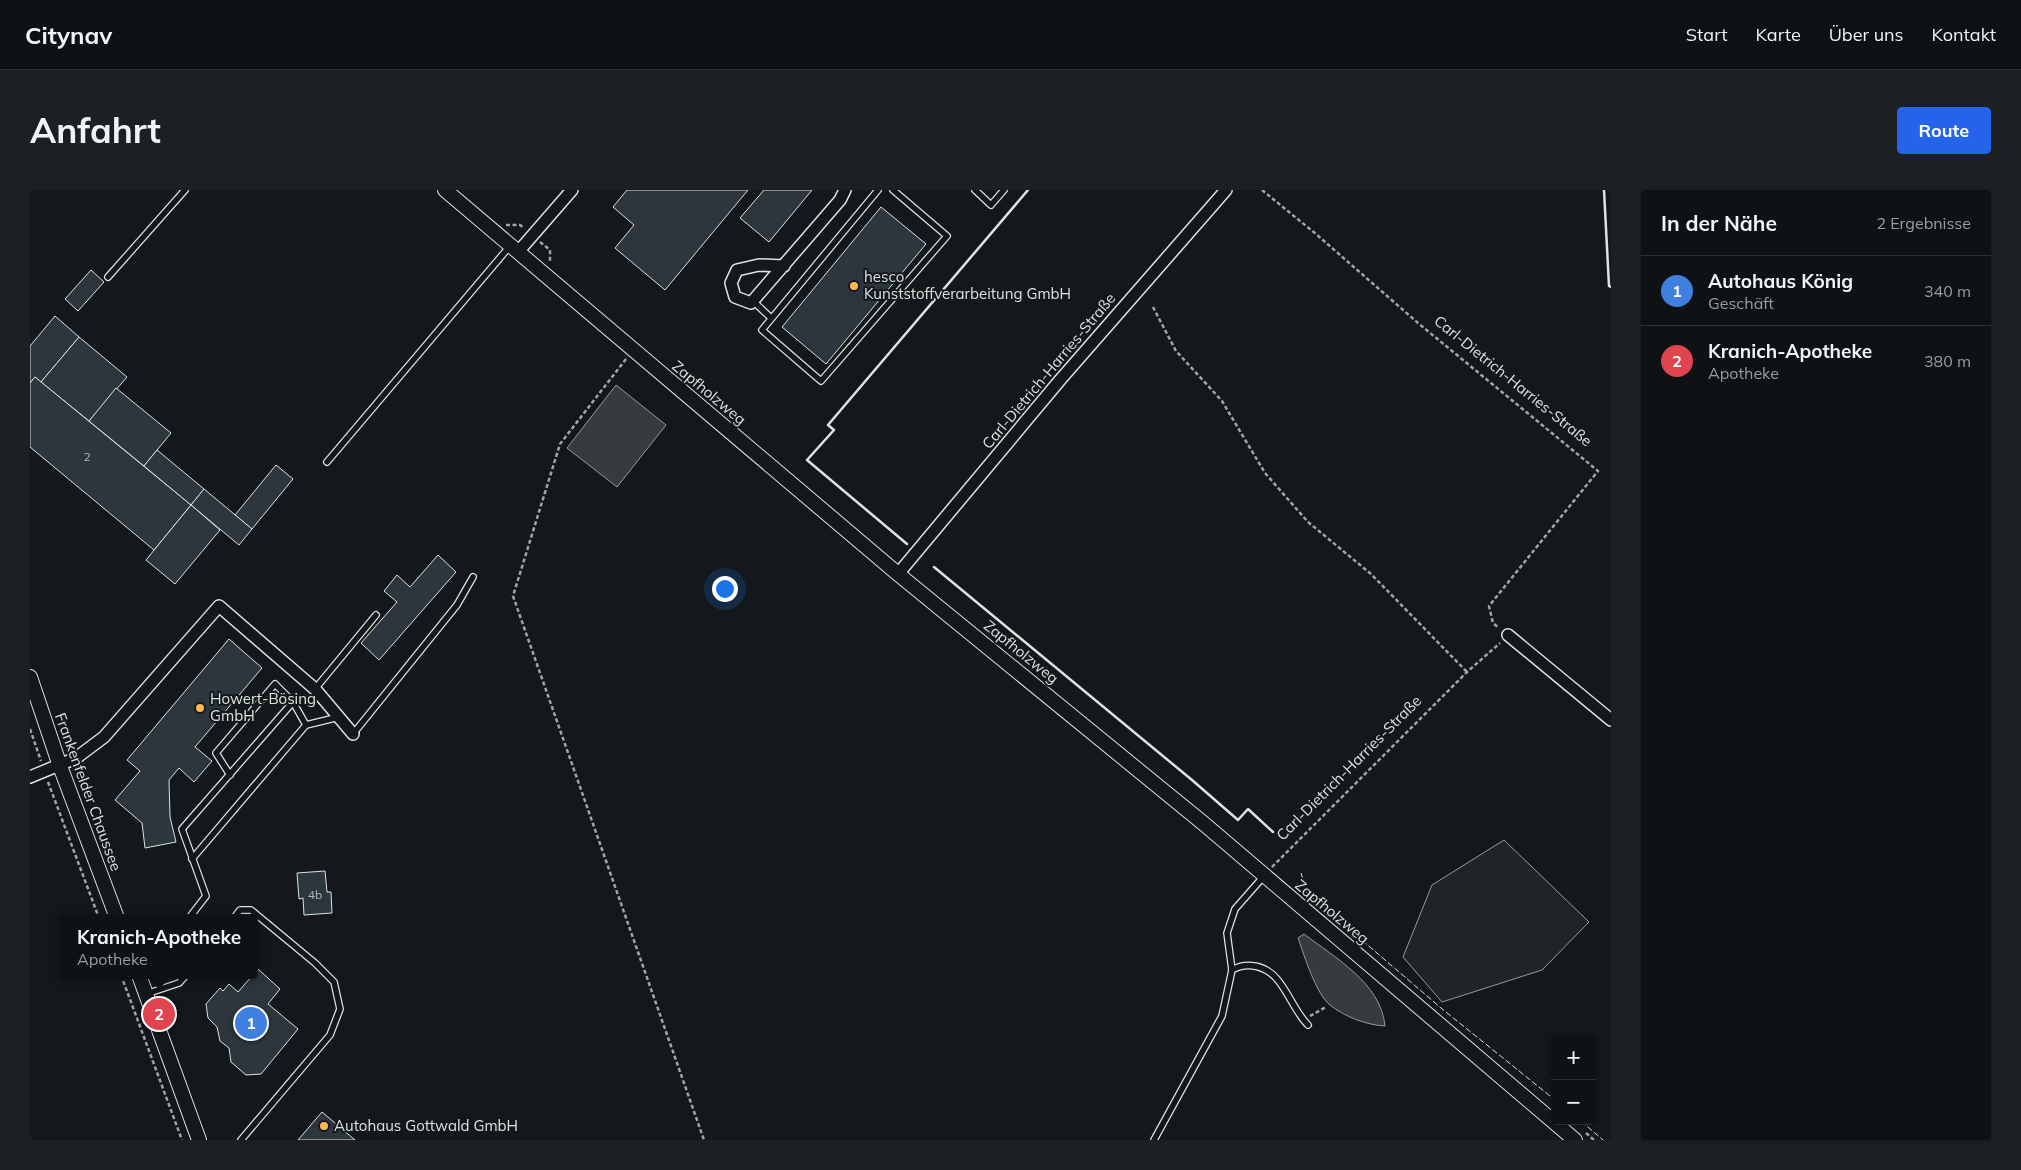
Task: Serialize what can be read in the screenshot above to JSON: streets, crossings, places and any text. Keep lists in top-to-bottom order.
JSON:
{
  "streets": {
    "street": ["Carl-Dietrich-Harries-Straße", "Zapfholzweg", "Frankenfelder Chaussee"]
  },
  "crossings": [
    ["Carl-Dietrich-Harries-Straße", "Zapfholzweg"]
  ],
  "places": ["hesco Kunststoffverarbeitung GmbH", "Howert-Bösing GmbH", "Autohaus Gottwald GmbH"],
  "house_numbers": ["2", "4b"],
  "page": {
    "header": "Citynav",
    "nav": [
      "Start",
      "Karte",
      "Über uns",
      "Kontakt"
    ],
    "buttons": "Route",
    "title": "Anfahrt",
    "heading": ["In der Nähe", "2 Ergebnisse"],
    "list": [
      {
        "mark": "1",
        "name": "Autohaus König",
        "note": "Geschäft",
        "value": "340 m"
      },
      {
        "mark": "2",
        "name": "Kranich-Apotheke",
        "note": "Apotheke",
        "value": "380 m"
      }
    ],
    "popup": ["Kranich-Apotheke", "Apotheke"],
    "pins": ["2", "1"],
    "map_buttons": ["+", "−"]
  }
}
